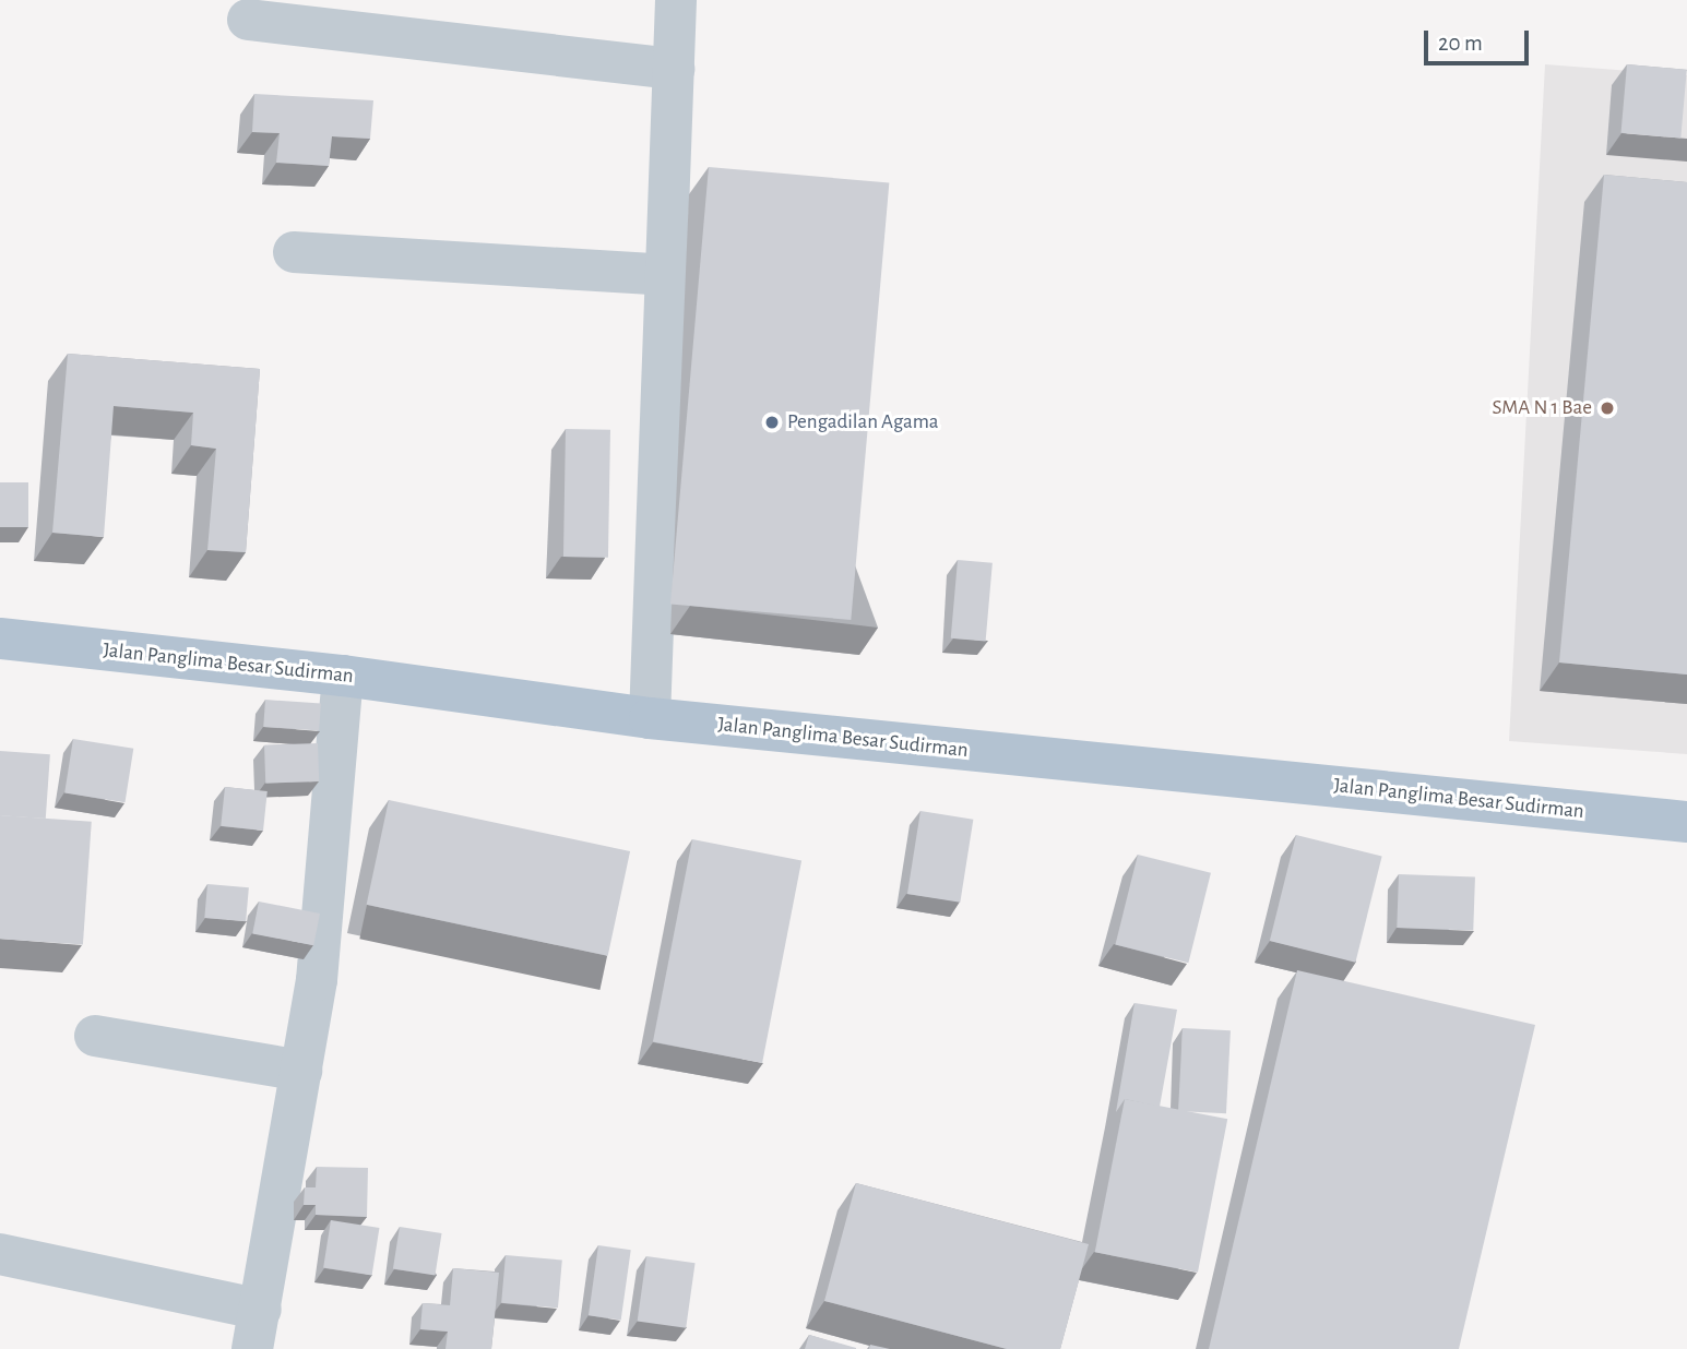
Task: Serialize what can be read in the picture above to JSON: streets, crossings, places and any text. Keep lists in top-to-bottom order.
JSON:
{
  "streets": {
    "main road": ["Jalan Panglima Besar Sudirman"]
  },
  "places": ["SMA N 1 Bae", "Pengadilan Agama"],
  "scale_bar": "20 m"
}
